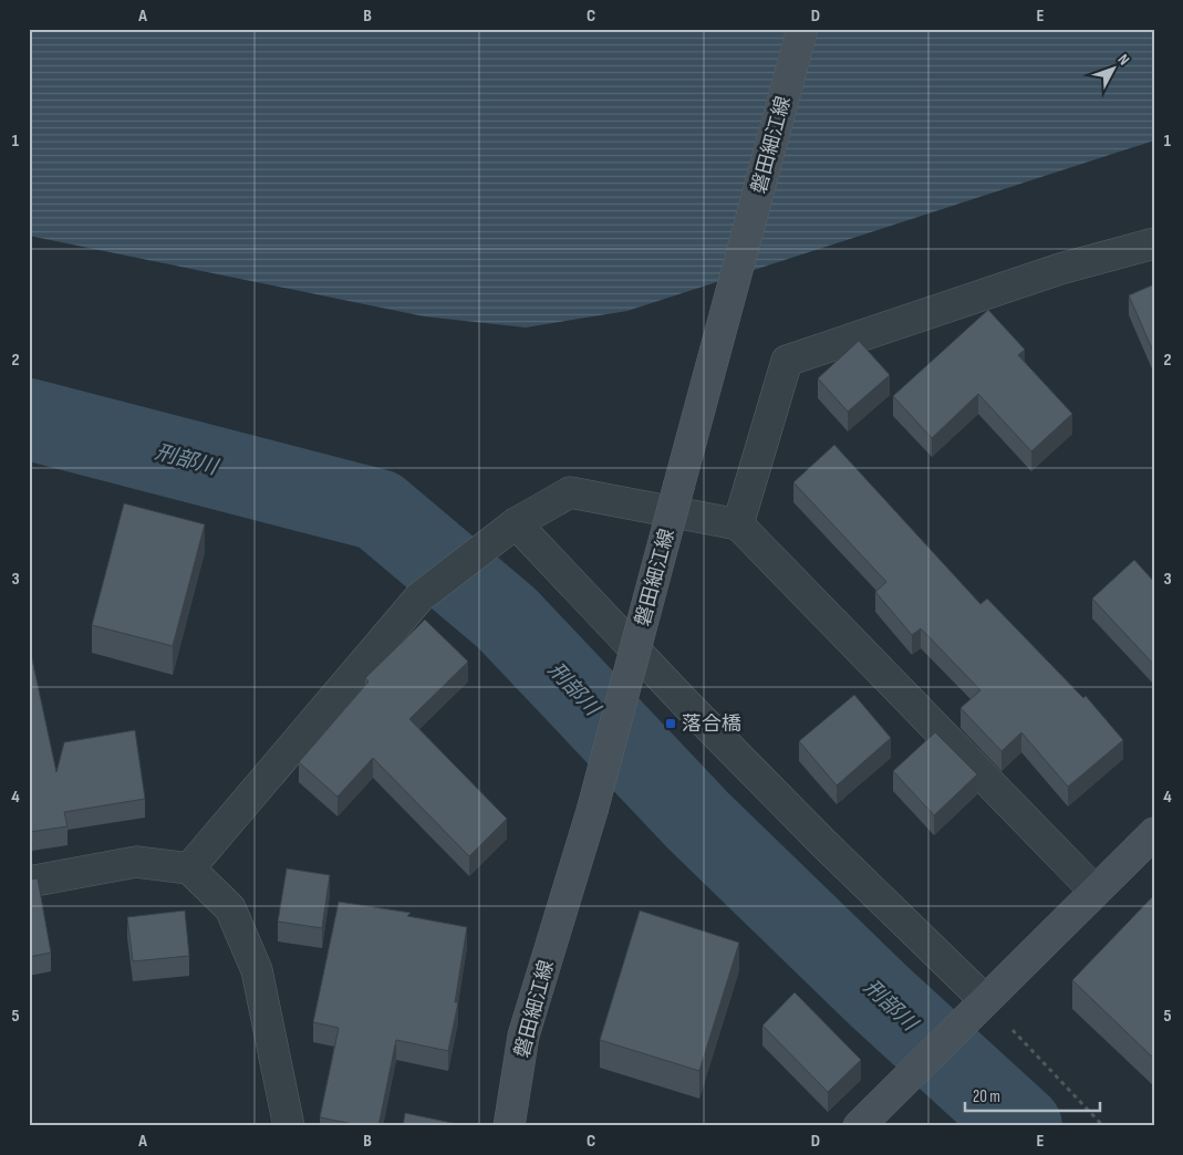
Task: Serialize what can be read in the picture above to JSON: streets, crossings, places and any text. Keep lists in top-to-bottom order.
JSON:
{
  "streets": {
    "main road": ["磐田細江線"]
  },
  "water": ["刑部川"],
  "places": {
    "transit": ["落合橋"]
  },
  "scale_bar": "20 m",
  "north": "top right",
  "grid": {
    "columns": [
      "A",
      "B",
      "C",
      "D",
      "E"
    ],
    "rows": [
      "1",
      "2",
      "3",
      "4",
      "5"
    ]
  }
}
